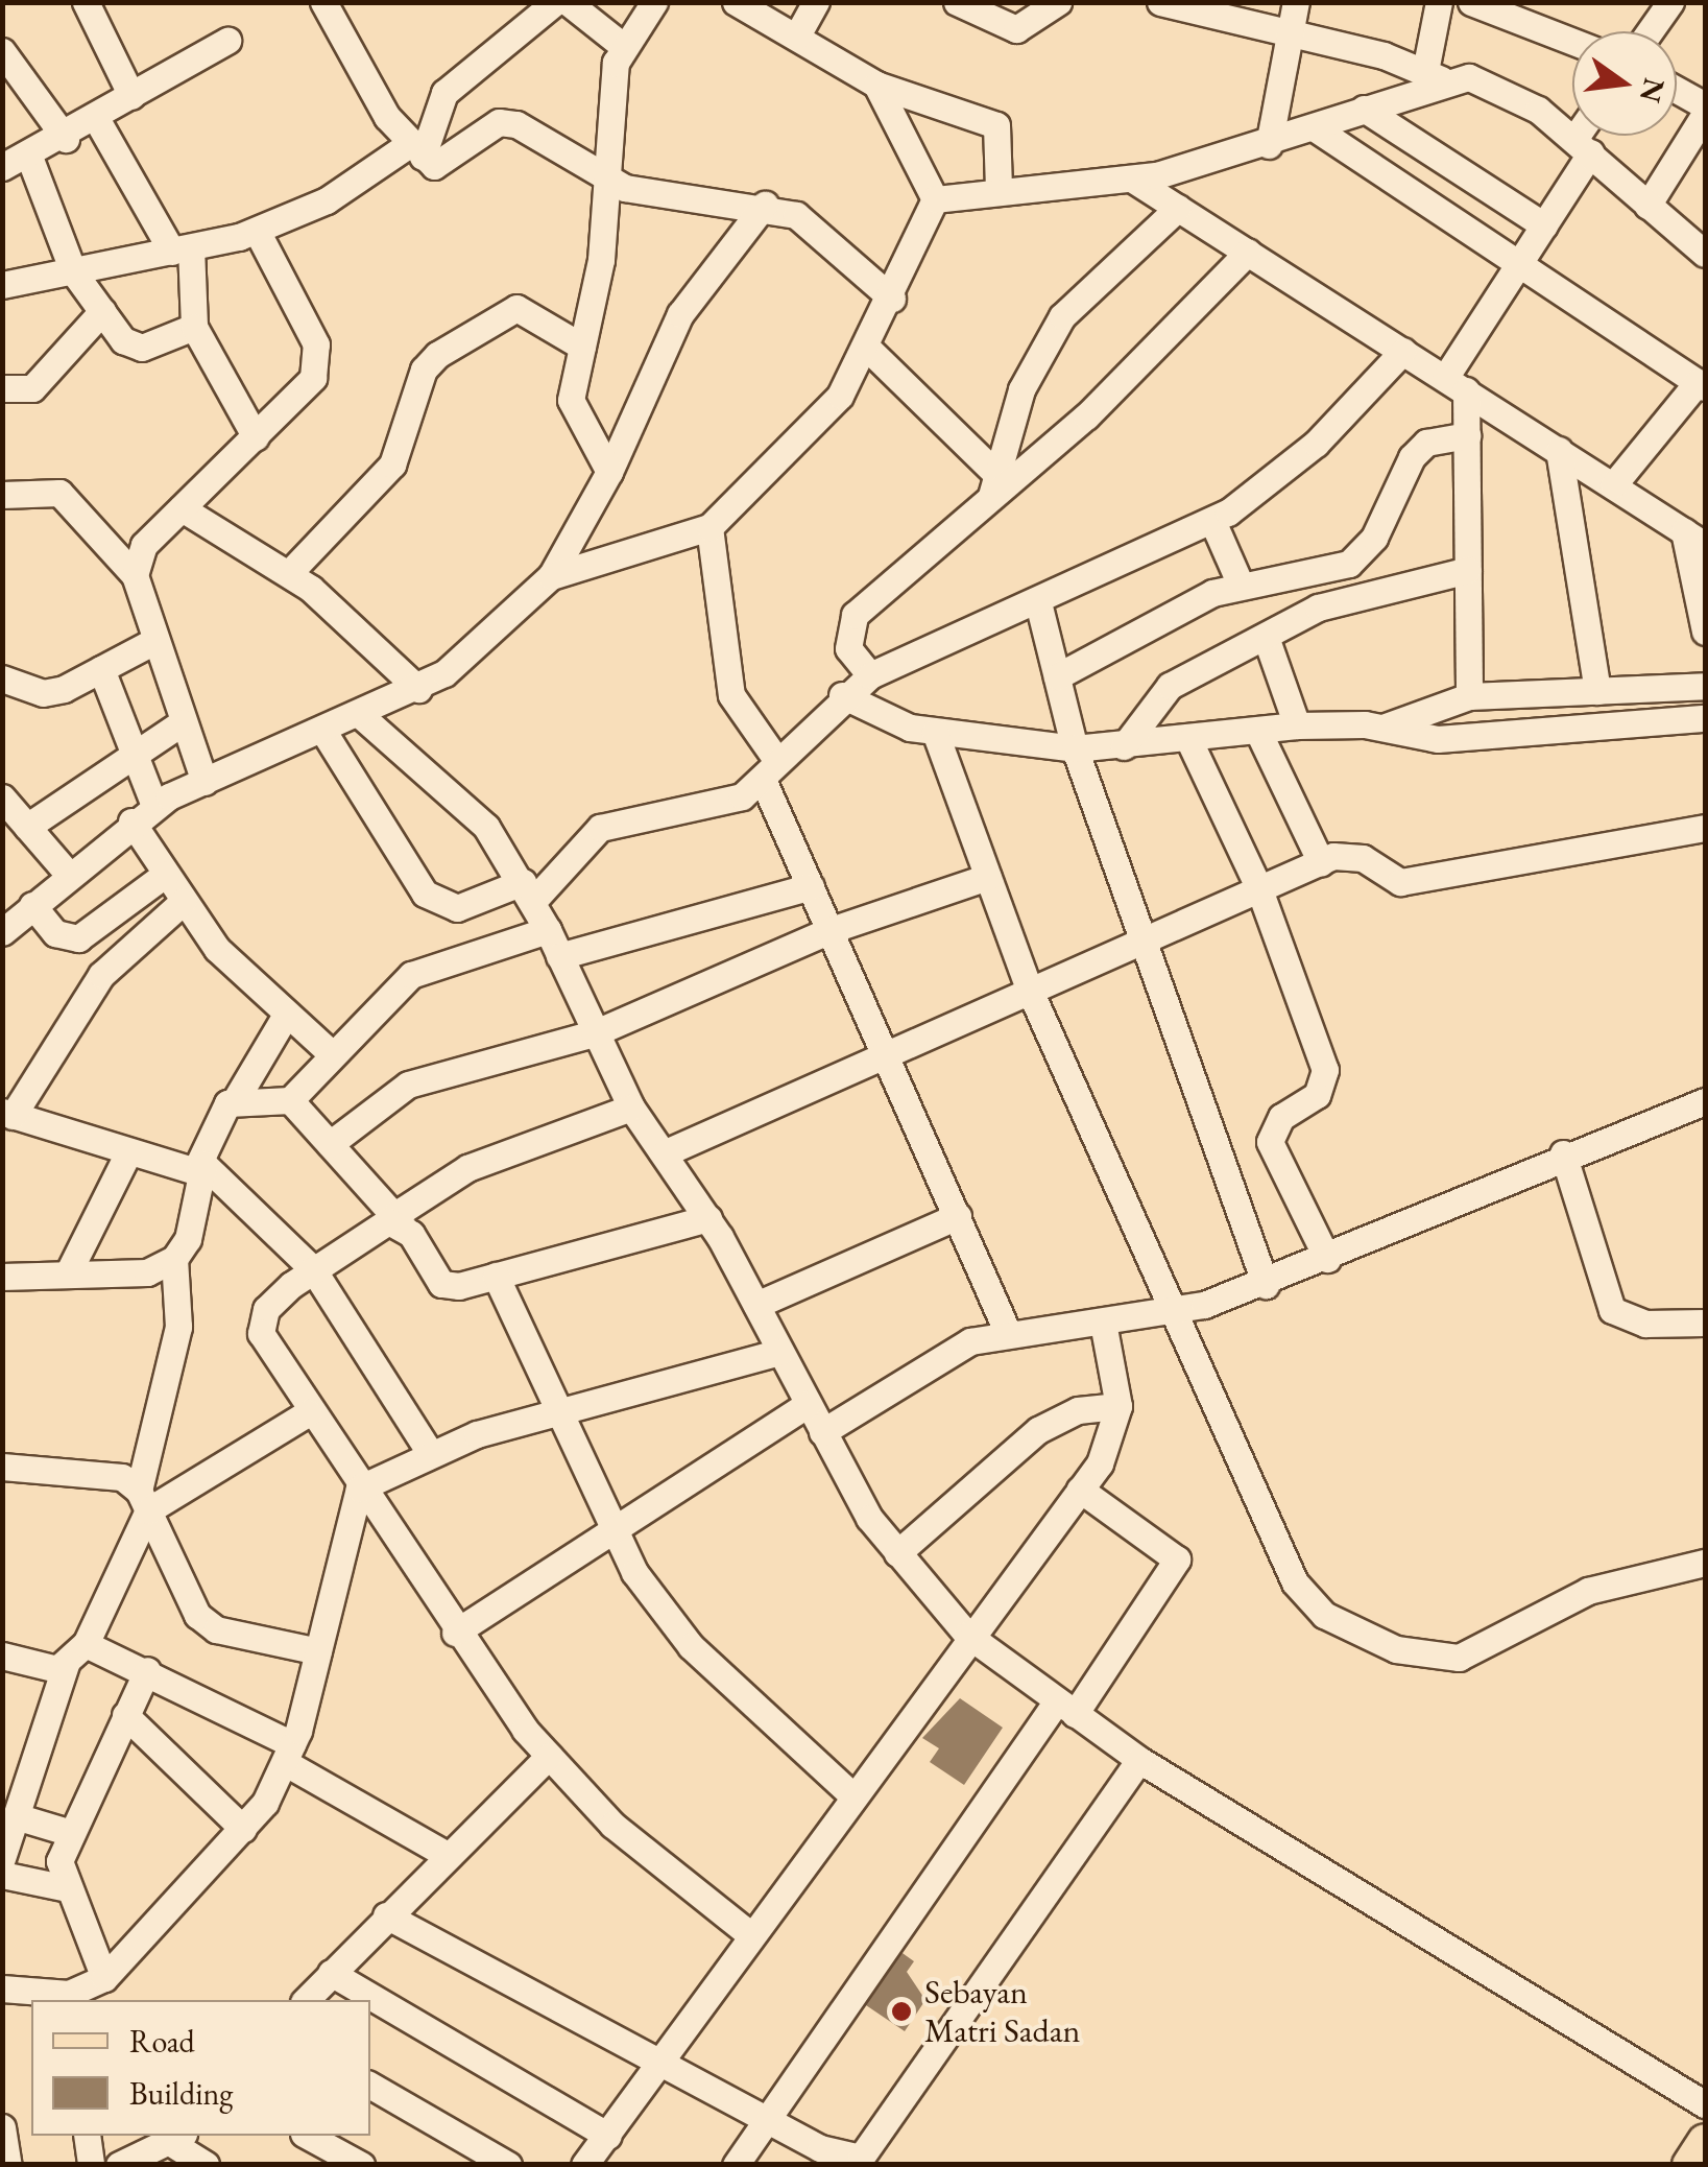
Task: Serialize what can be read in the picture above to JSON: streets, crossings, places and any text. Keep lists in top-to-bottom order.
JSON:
{
  "places": ["Sebayan Matri Sadan"],
  "legend": ["Road", "Building"],
  "north": "right"
}
